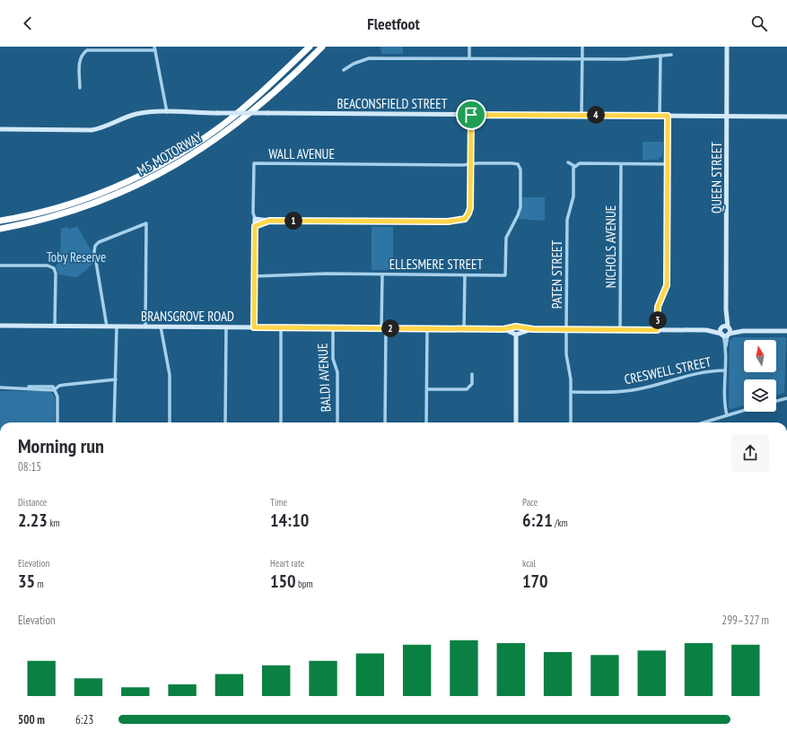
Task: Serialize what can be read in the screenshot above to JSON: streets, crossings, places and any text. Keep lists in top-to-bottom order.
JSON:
{
  "streets": {
    "highway": ["M5 MOTORWAY"],
    "main road": [
      "BEACONSFIELD STREET",
      "WALL AVENUE",
      "QUEEN STREET",
      "BRANSGROVE ROAD"
    ],
    "street": [
      "NICHOLS AVENUE",
      "ELLESMERE STREET",
      "PATEN STREET",
      "CRESWELL STREET",
      "BALDI AVENUE"
    ]
  },
  "crossings": [
    ["BEACONSFIELD STREET", "QUEEN STREET"],
    ["WALL AVENUE", "ELLESMERE STREET"],
    ["WALL AVENUE", "BRANSGROVE ROAD"],
    ["QUEEN STREET", "BRANSGROVE ROAD"],
    ["NICHOLS AVENUE", "BRANSGROVE ROAD"],
    ["PATEN STREET", "BRANSGROVE ROAD"],
    ["PATEN STREET", "CRESWELL STREET"],
    ["BRANSGROVE ROAD", "BALDI AVENUE"]
  ],
  "parks": ["Toby Reserve"],
  "north": "top",
  "page": {
    "header": "Fleetfoot",
    "pins": [
      "4",
      "1",
      "3",
      "2"
    ],
    "heading": ["Morning run", "08:15"],
    "stats": [
      ["Distance", "2.23 km"],
      ["Time", "14:10"],
      ["Pace", "6:21 /km"],
      ["Elevation", "35 m"],
      ["Heart rate", "150 bpm"],
      ["kcal", "170"]
    ],
    "chart": ["Elevation", "299–327 m"],
    "list": [
      {
        "name": "500 m",
        "note": "6:23"
      }
    ]
  }
}
